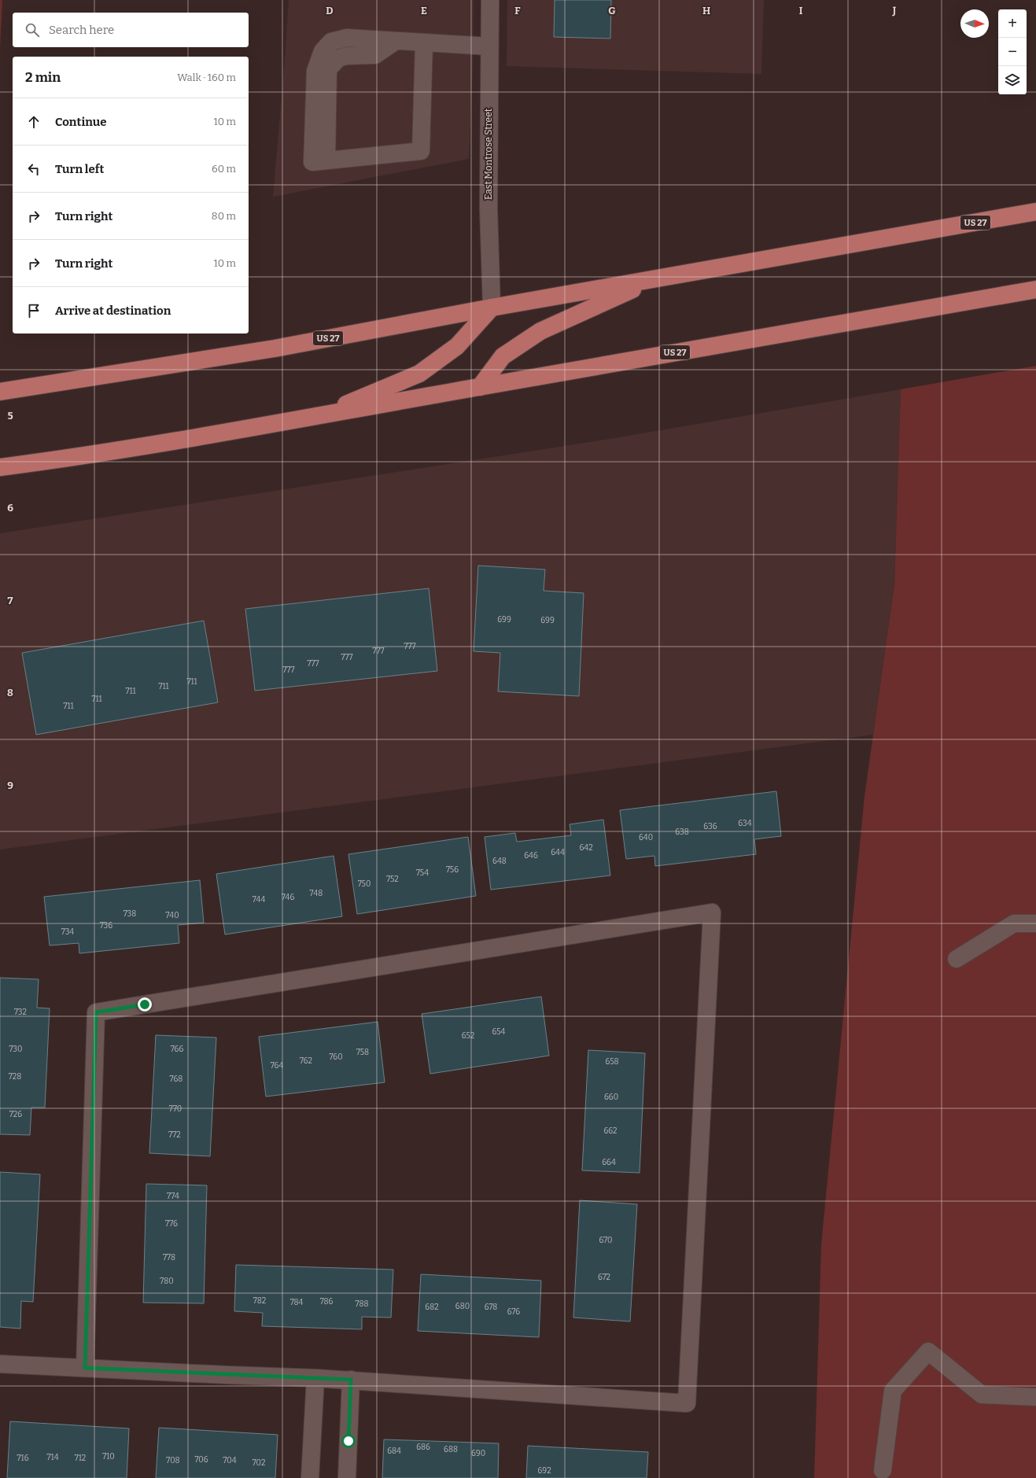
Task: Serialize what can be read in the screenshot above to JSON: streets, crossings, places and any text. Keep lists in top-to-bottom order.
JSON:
{
  "streets": {
    "highway": ["US 27"],
    "street": ["East Montrose Street"]
  },
  "crossings": [
    ["East Montrose Street", "US 27"]
  ],
  "house_numbers": [
    "699",
    "699",
    "777",
    "777",
    "777",
    "777",
    "777",
    "711",
    "711",
    "711",
    "711",
    "711",
    "634",
    "636",
    "638",
    "640",
    "642",
    "644",
    "646",
    "648",
    "756",
    "754",
    "752",
    "750",
    "748",
    "746",
    "744",
    "738",
    "740",
    "736",
    "734",
    "732",
    "654",
    "652",
    "730",
    "766",
    "758",
    "760",
    "762",
    "658",
    "764",
    "728",
    "768",
    "660",
    "770",
    "726",
    "662",
    "772",
    "664",
    "774",
    "776",
    "670",
    "778",
    "672",
    "780",
    "782",
    "786",
    "784",
    "788",
    "680",
    "682",
    "678",
    "676",
    "686",
    "688",
    "684",
    "690",
    "710",
    "714",
    "716",
    "712",
    "706",
    "708",
    "704",
    "702",
    "692"
  ],
  "north": "right",
  "page": {
    "map_buttons": ["+", "−"],
    "search": "Search here",
    "heading": ["2 min", "Walk · 160 m"],
    "list": [
      ["Continue", "10 m"],
      ["Turn left", "60 m"],
      ["Turn right", "80 m"],
      ["Turn right", "10 m"],
      "Arrive at destination"
    ]
  },
  "grid": {
    "columns": [
      "D",
      "E",
      "F",
      "G",
      "H",
      "I",
      "J"
    ],
    "rows": [
      "5",
      "6",
      "7",
      "8",
      "9"
    ]
  }
}
